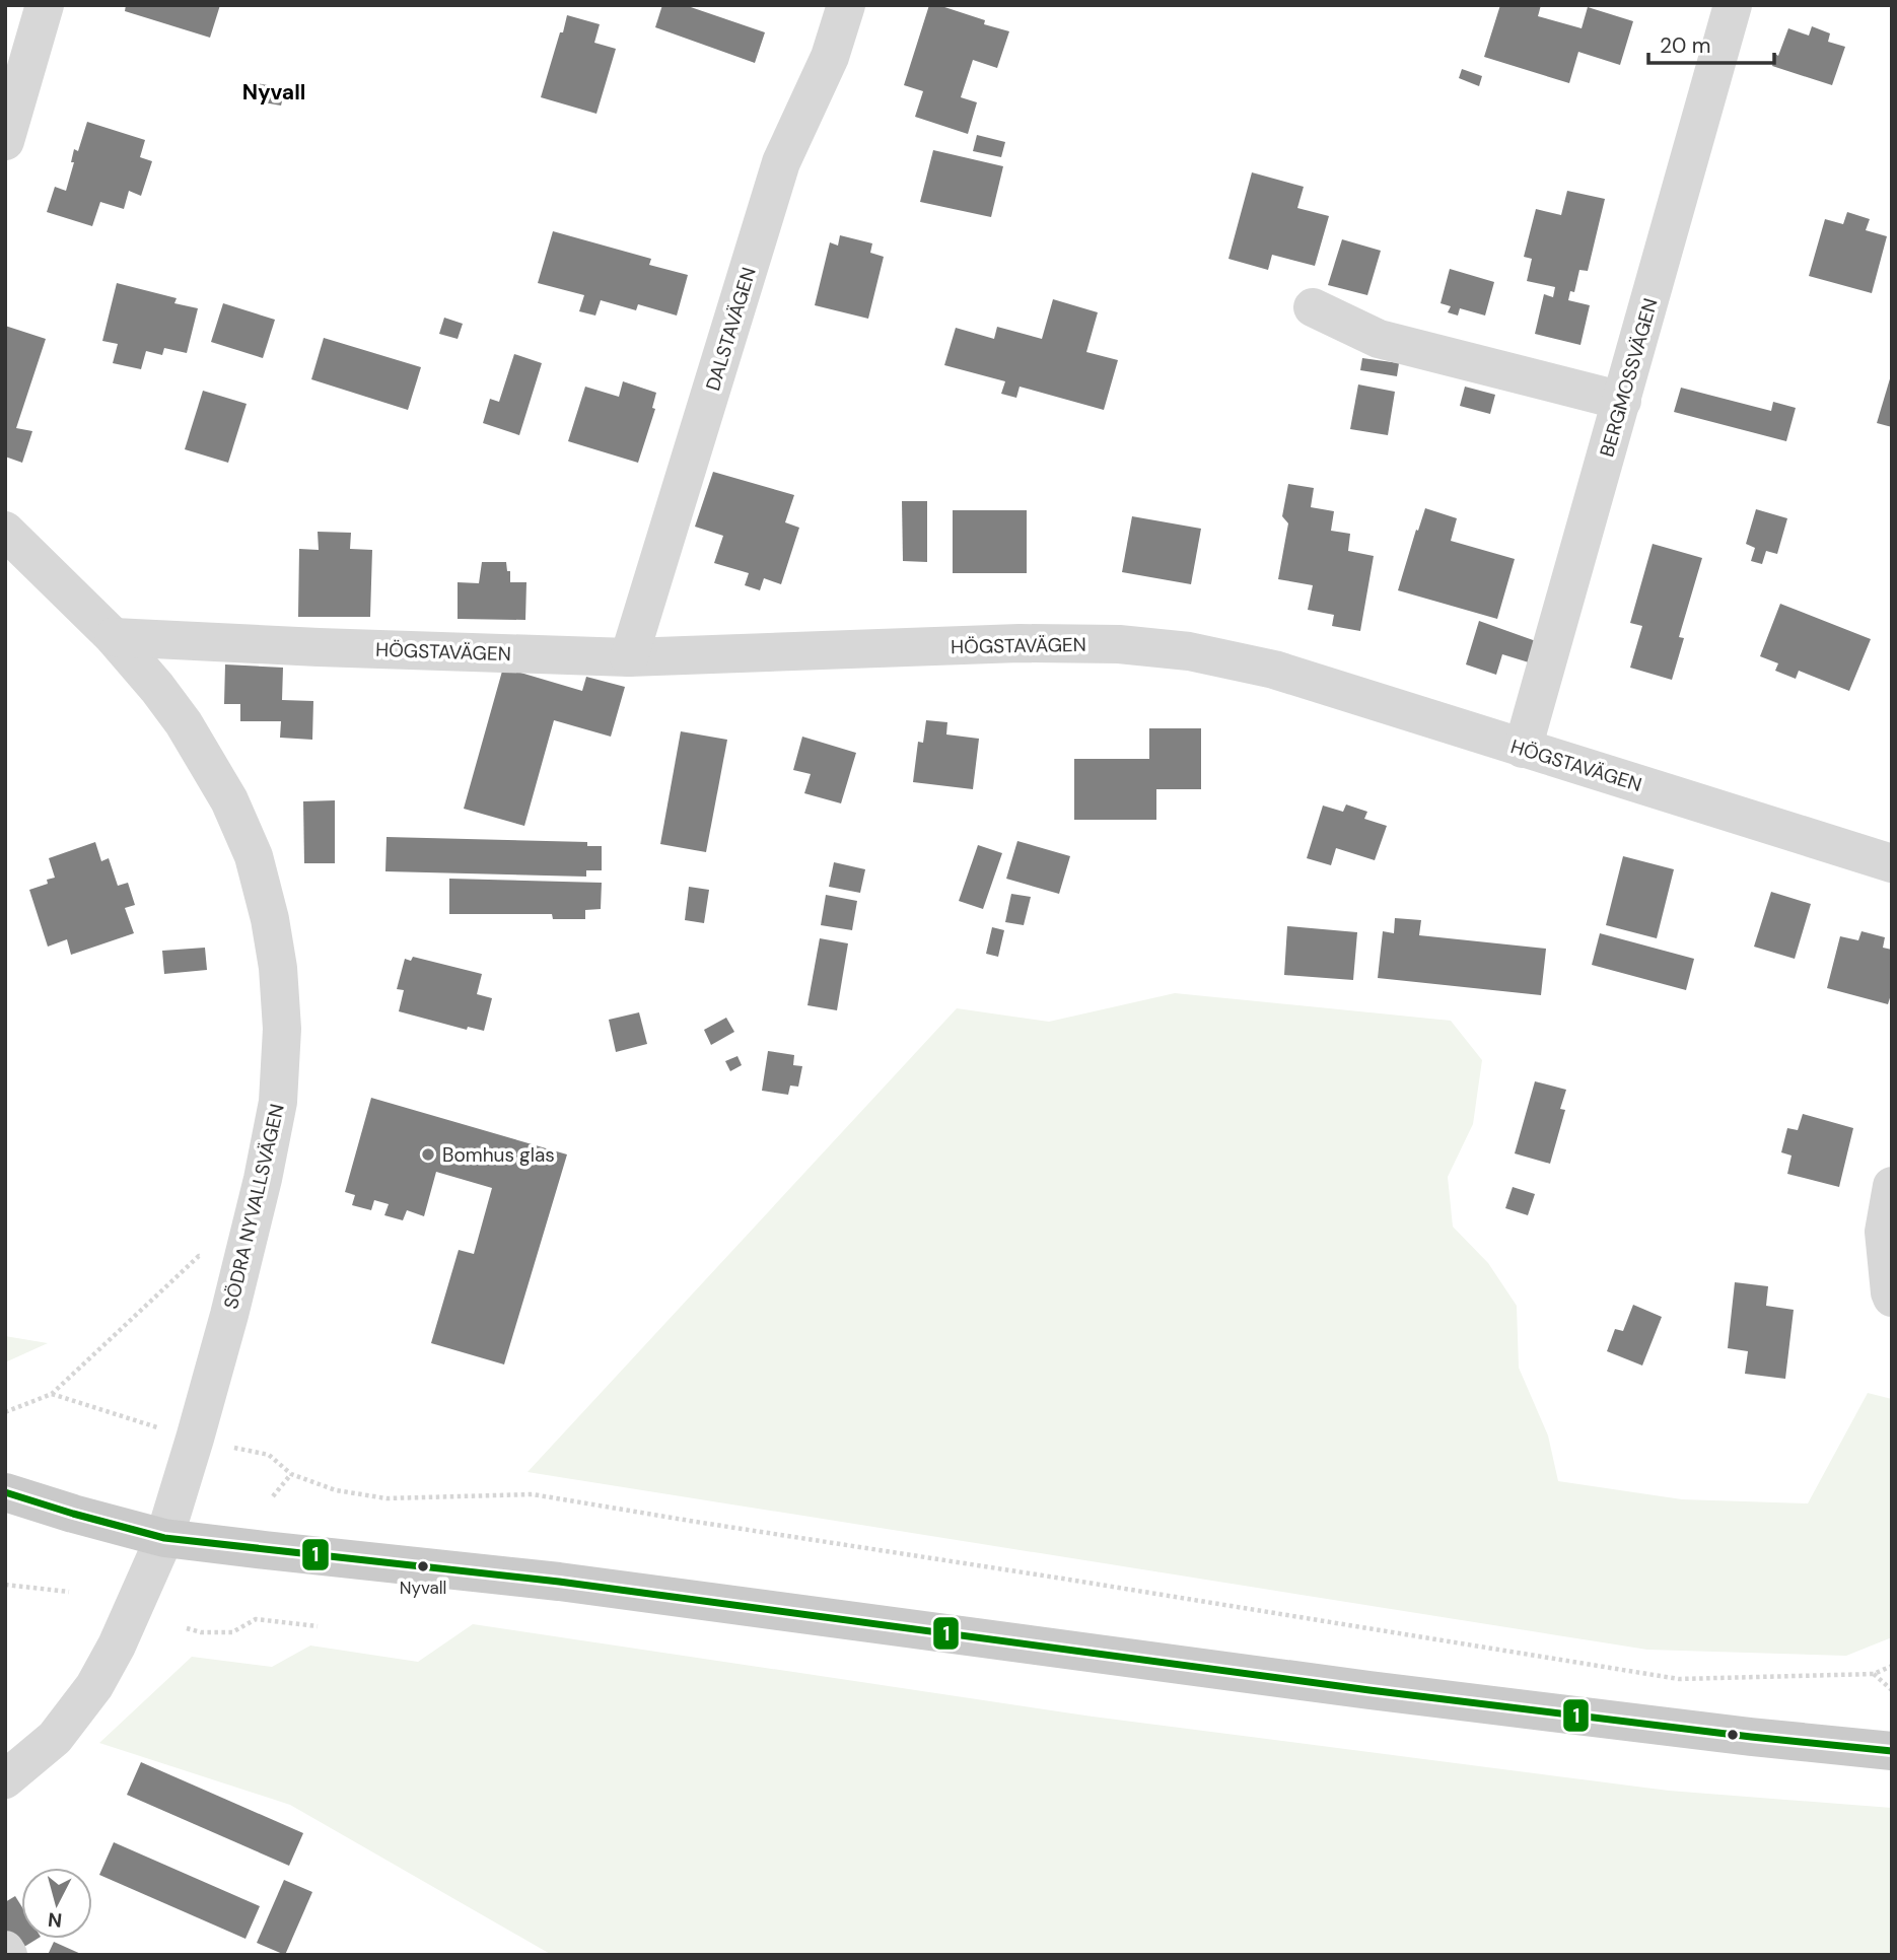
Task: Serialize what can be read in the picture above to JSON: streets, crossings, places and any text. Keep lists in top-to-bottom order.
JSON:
{
  "streets": {
    "street": [
      "DALSTAVÄGEN",
      "BERGMOSSVÄGEN",
      "HÖGSTAVÄGEN",
      "SÖDRA NYVALLSVÄGEN"
    ]
  },
  "crossings": [
    ["DALSTAVÄGEN", "HÖGSTAVÄGEN"],
    ["BERGMOSSVÄGEN", "HÖGSTAVÄGEN"],
    ["HÖGSTAVÄGEN", "SÖDRA NYVALLSVÄGEN"]
  ],
  "districts": ["Nyvall"],
  "places": ["Bomhus glas", "Nyvall"],
  "lines": ["transit line 1"],
  "scale_bar": "20 m",
  "north": "bottom"
}
